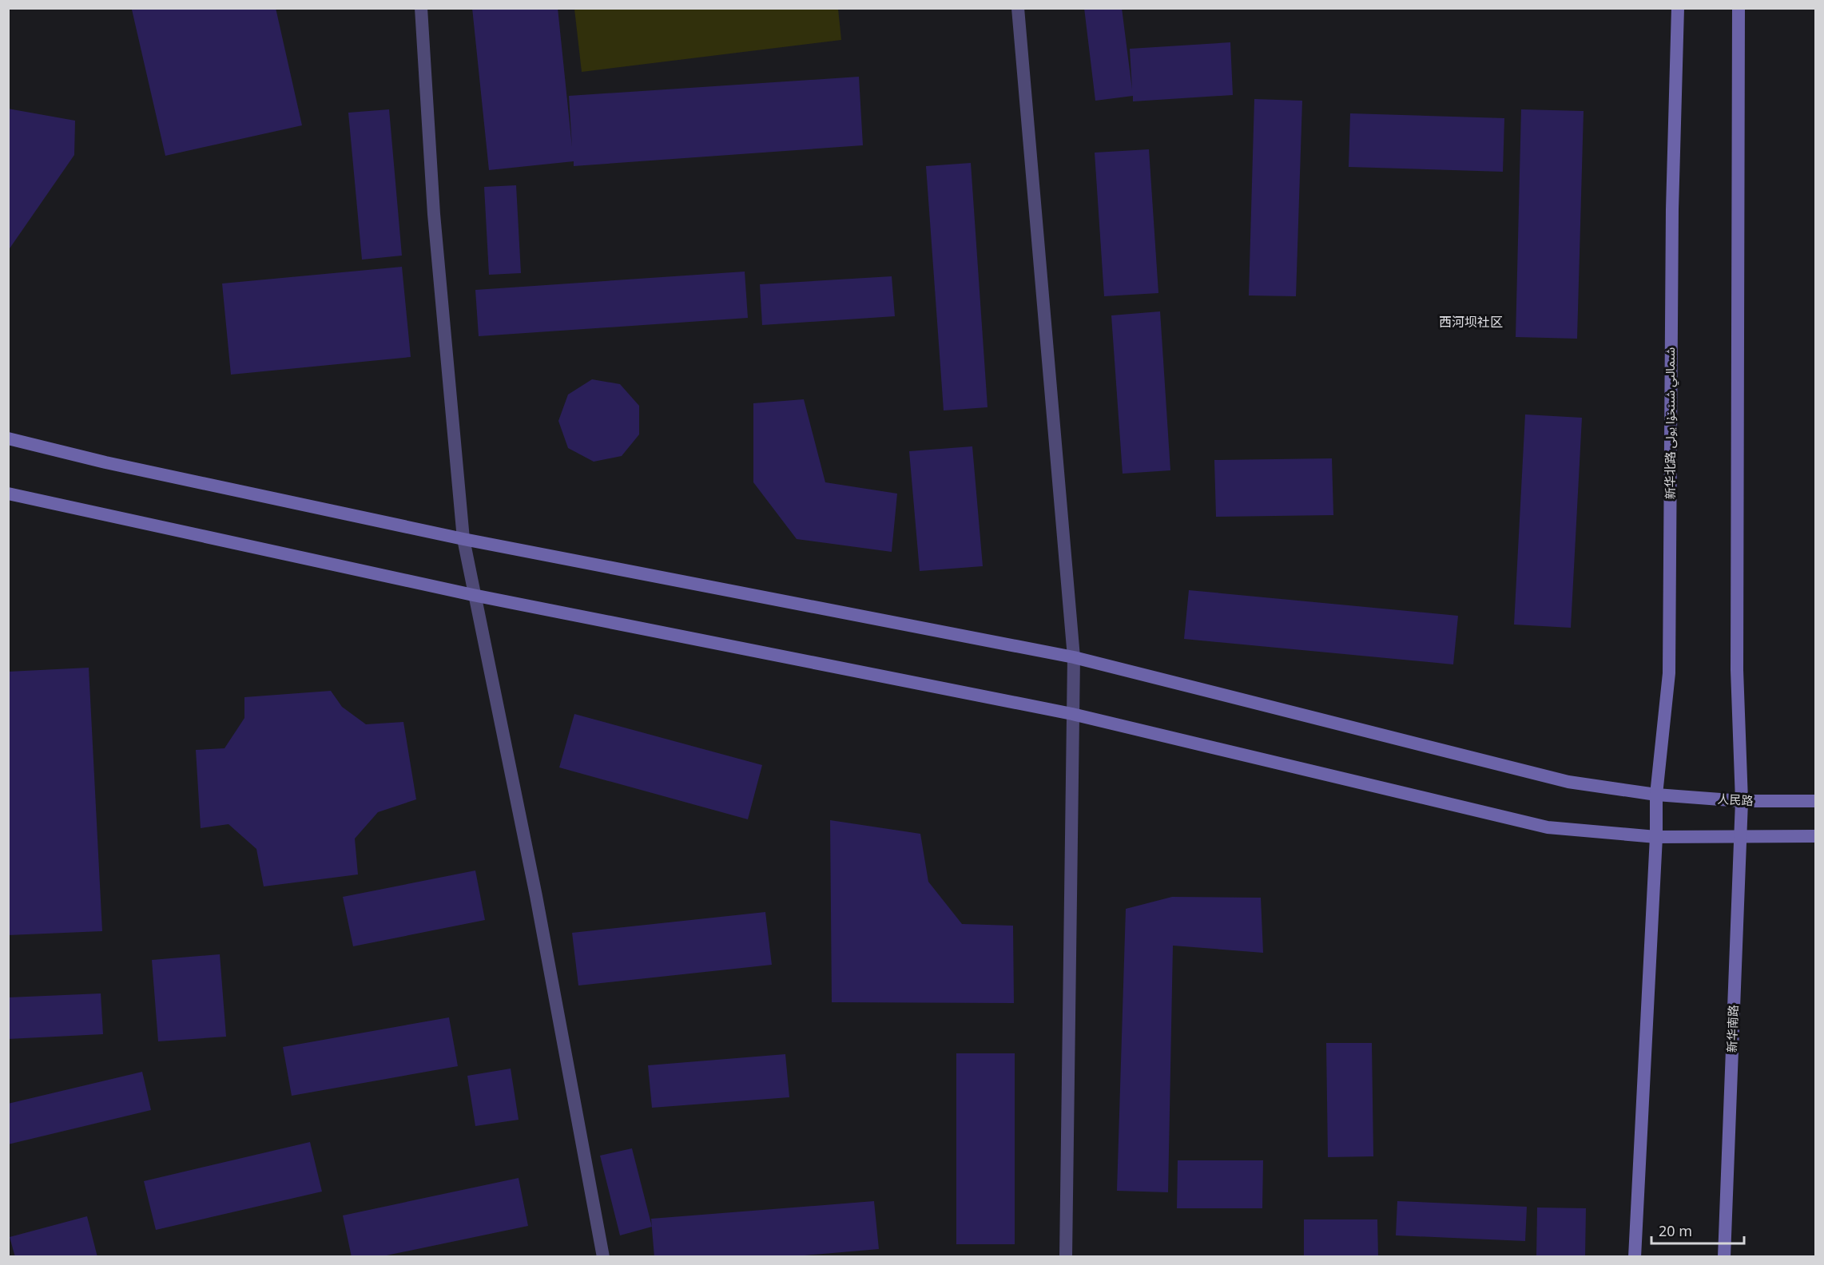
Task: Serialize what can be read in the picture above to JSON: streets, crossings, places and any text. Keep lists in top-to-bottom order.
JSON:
{
  "streets": {
    "main road": ["新华北路 شىمالىي شىنخۇا يولى", "人民路", "新华南路"]
  },
  "crossings": [
    ["新华北路 شىمالىي شىنخۇا يولى", "人民路"],
    ["人民路", "新华南路"]
  ],
  "districts": ["西河坝社区"],
  "scale_bar": "20 m"
}
